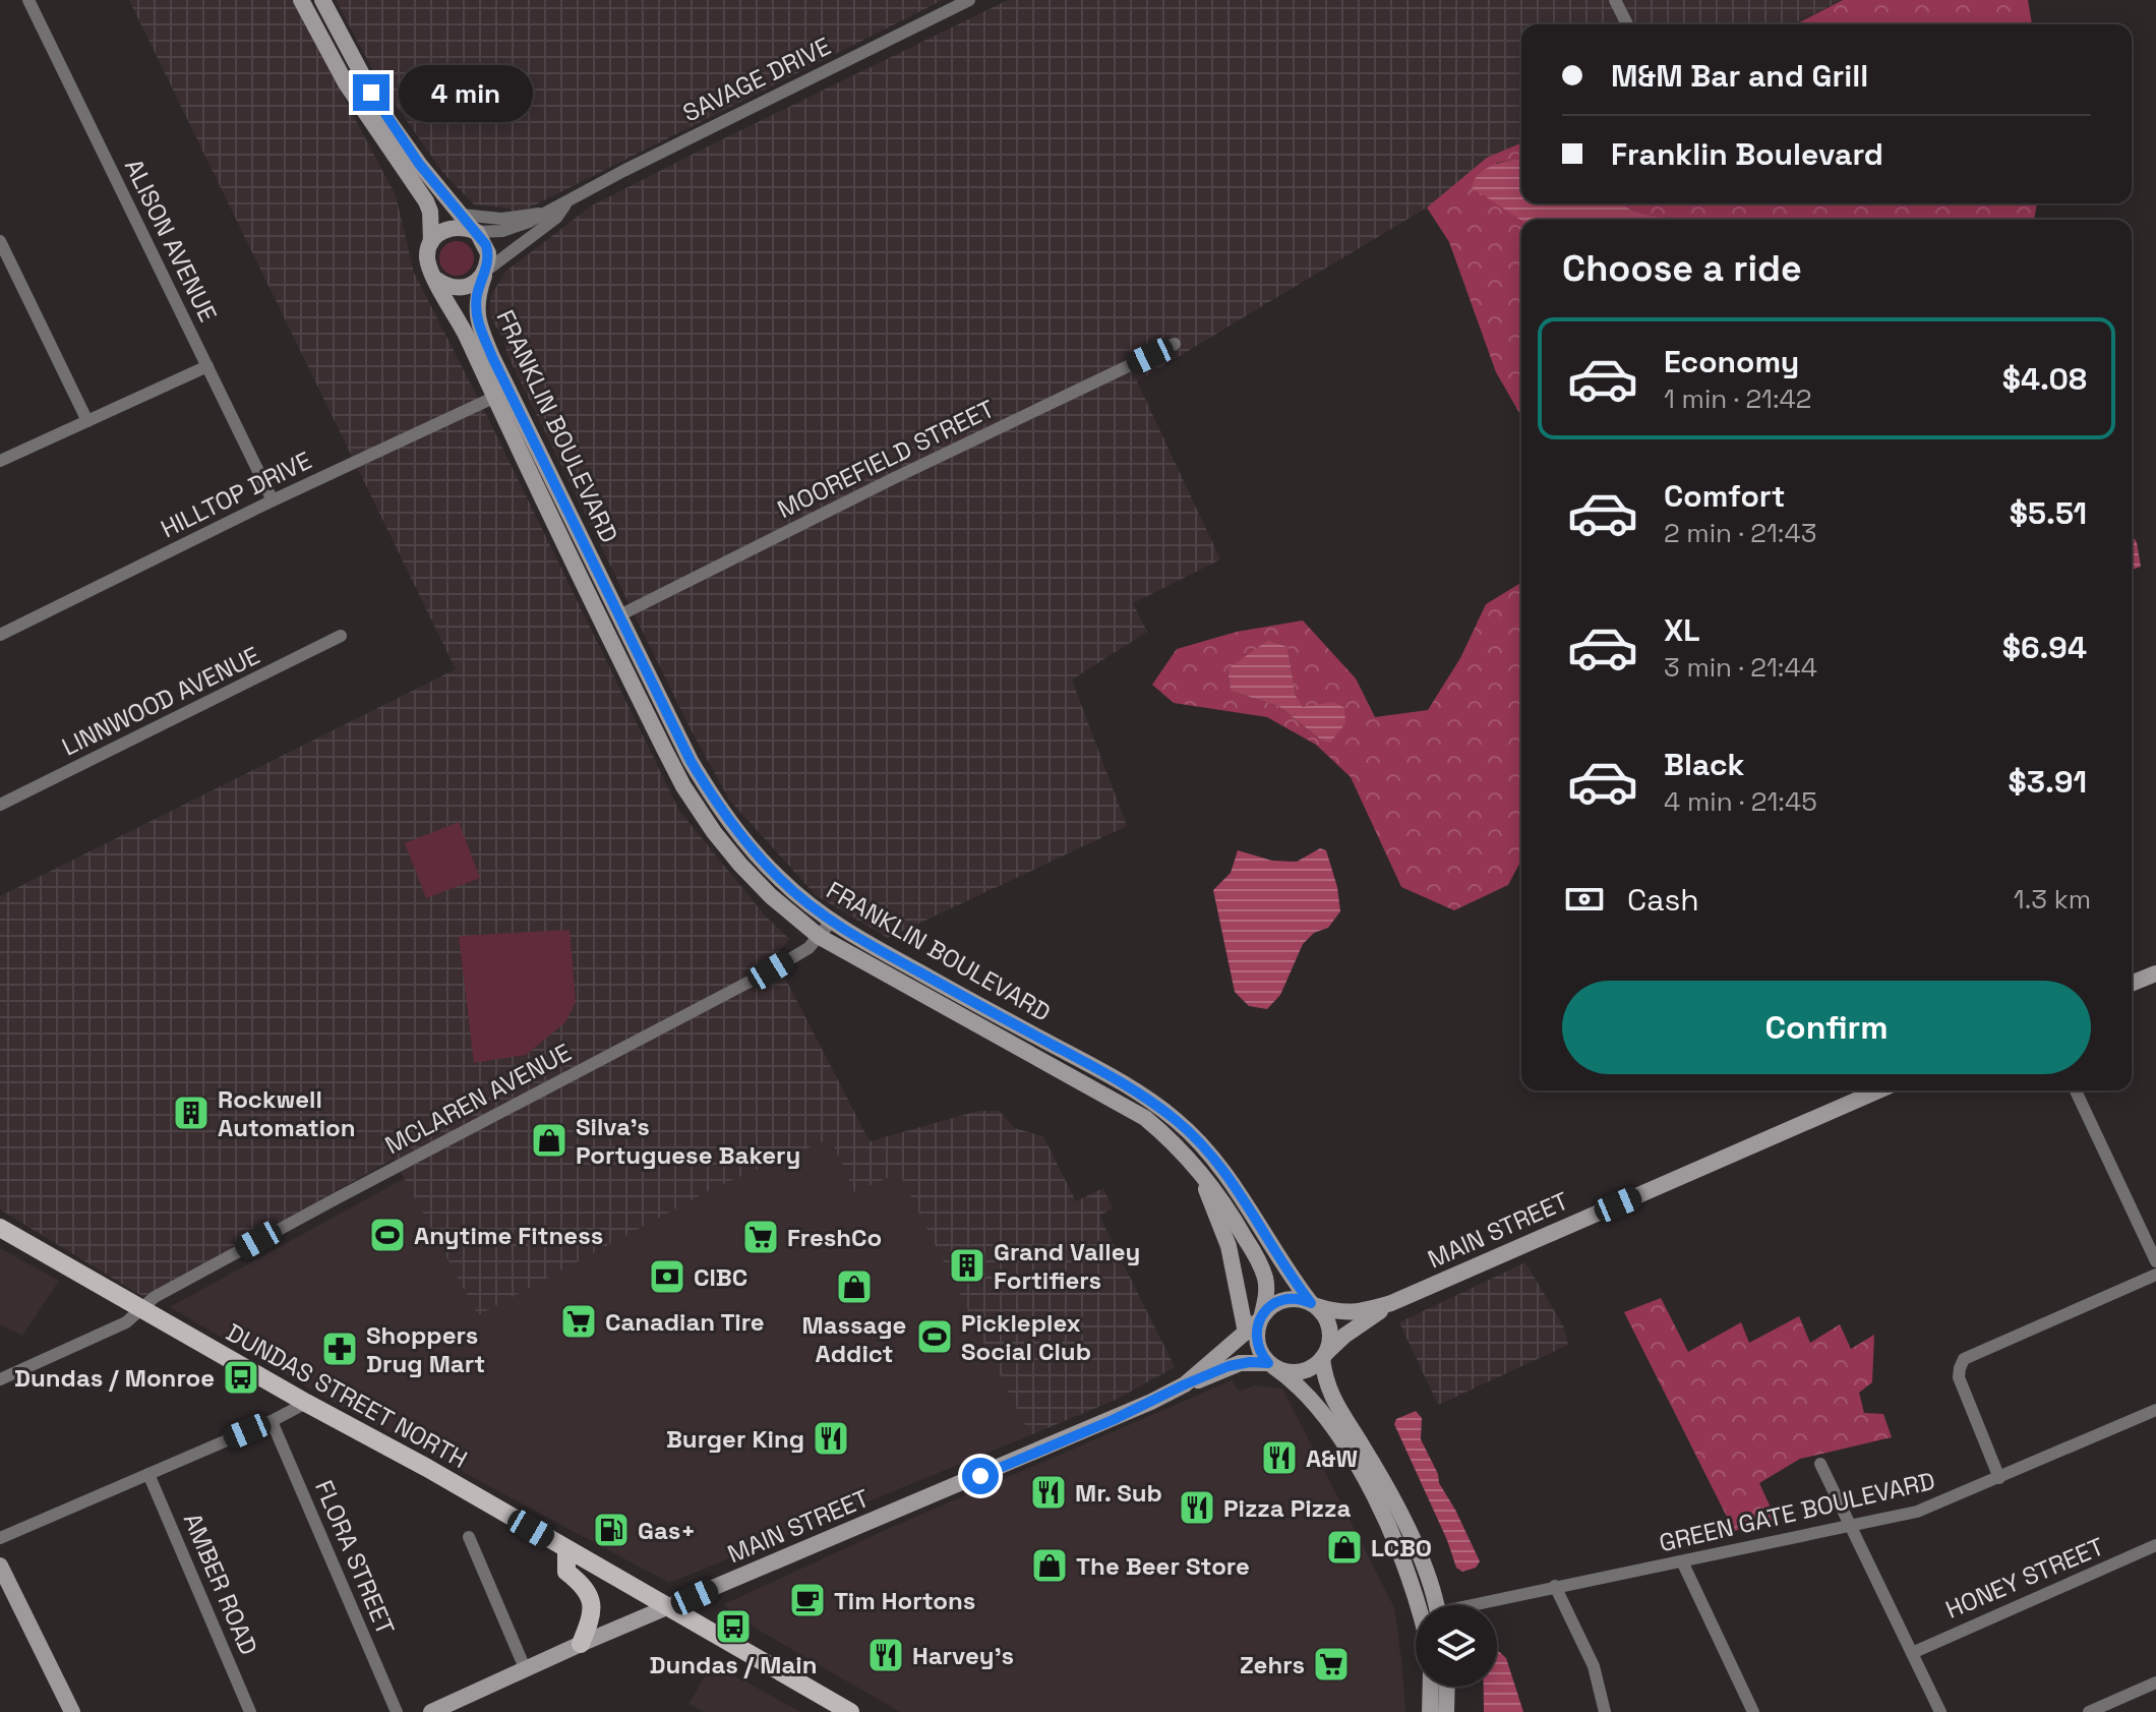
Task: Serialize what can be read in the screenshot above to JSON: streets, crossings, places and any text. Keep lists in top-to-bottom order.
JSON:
{
  "streets": {
    "main road": ["FRANKLIN BOULEVARD", "MAIN STREET", "DUNDAS STREET NORTH"],
    "street": [
      "SAVAGE DRIVE",
      "ALISON AVENUE",
      "MOOREFIELD STREET",
      "HILLTOP DRIVE",
      "LINNWOOD AVENUE",
      "MCLAREN AVENUE",
      "GREEN GATE BOULEVARD",
      "FLORA STREET",
      "HONEY STREET",
      "AMBER ROAD"
    ]
  },
  "crossings": [
    ["SAVAGE DRIVE", "FRANKLIN BOULEVARD"],
    ["ALISON AVENUE", "HILLTOP DRIVE"],
    ["FRANKLIN BOULEVARD", "MOOREFIELD STREET"],
    ["FRANKLIN BOULEVARD", "HILLTOP DRIVE"],
    ["FRANKLIN BOULEVARD", "MCLAREN AVENUE"],
    ["FRANKLIN BOULEVARD", "MAIN STREET"],
    ["MCLAREN AVENUE", "DUNDAS STREET NORTH"],
    ["MAIN STREET", "DUNDAS STREET NORTH"]
  ],
  "places": {
    "building": ["Rockwell Automation", "Grand Valley Fortifiers"],
    "shop": [
      "Silva's Portuguese Bakery",
      "Massage Addict",
      "LCBO",
      "The Beer Store"
    ],
    "sports": ["Anytime Fitness", "Pickleplex Social Club"],
    "supermarket": ["FreshCo", "Canadian Tire", "Zehrs"],
    "bank": ["CIBC"],
    "pharmacy": ["Shoppers Drug Mart"],
    "bus stop": ["Dundas / Monroe", "Dundas / Main"],
    "restaurant": [
      "Burger King",
      "A&W",
      "Mr. Sub",
      "Pizza Pizza",
      "Harvey's"
    ],
    "fuel station": ["Gas+"],
    "cafe": ["Tim Hortons"]
  },
  "page": {
    "banner": ["M&M Bar and Grill", "Franklin Boulevard"],
    "bubble": "4 min",
    "heading": "Choose a ride",
    "list": [
      {
        "name": "Economy",
        "note": "1 min · 21:42",
        "value": "$4.08"
      },
      {
        "name": "Comfort",
        "note": "2 min · 21:43",
        "value": "$5.51"
      },
      {
        "name": "XL",
        "note": "3 min · 21:44",
        "value": "$6.94"
      },
      {
        "name": "Black",
        "note": "4 min · 21:45",
        "value": "$3.91"
      }
    ],
    "pay": ["Cash", "1.3 km"],
    "buttons": "Confirm"
  }
}
